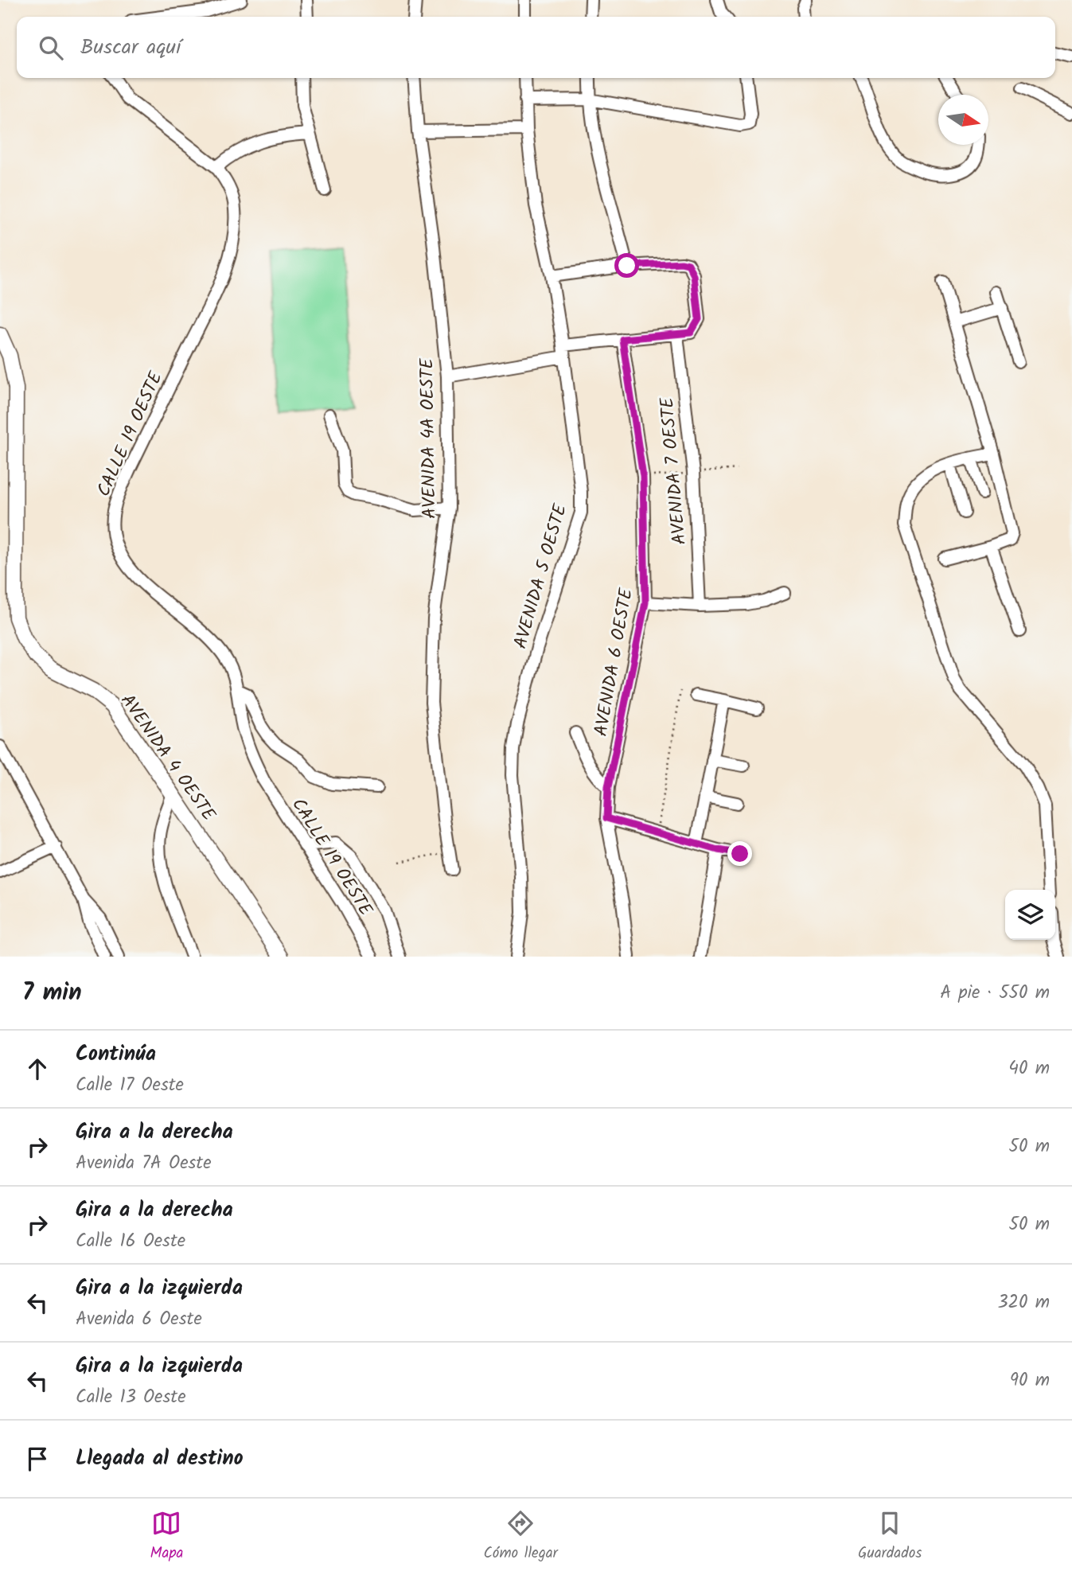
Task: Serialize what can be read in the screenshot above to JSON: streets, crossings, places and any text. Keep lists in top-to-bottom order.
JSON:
{
  "streets": {
    "main road": ["AVENIDA 4 OESTE"],
    "street": [
      "CALLE 19 OESTE",
      "AVENIDA 4A OESTE",
      "AVENIDA 7 OESTE",
      "AVENIDA 5 OESTE",
      "AVENIDA 6 OESTE"
    ]
  },
  "north": "right",
  "page": {
    "search": "Buscar aquí",
    "heading": ["7 min", "A pie · 550 m"],
    "list": [
      ["Continúa", "Calle 17 Oeste", "40 m"],
      ["Gira a la derecha", "Avenida 7A Oeste", "50 m"],
      ["Gira a la derecha", "Calle 16 Oeste", "50 m"],
      ["Gira a la izquierda", "Avenida 6 Oeste", "320 m"],
      ["Gira a la izquierda", "Calle 13 Oeste", "90 m"],
      "Llegada al destino"
    ],
    "nav": ["Mapa", "Cómo llegar", "Guardados"]
  }
}
